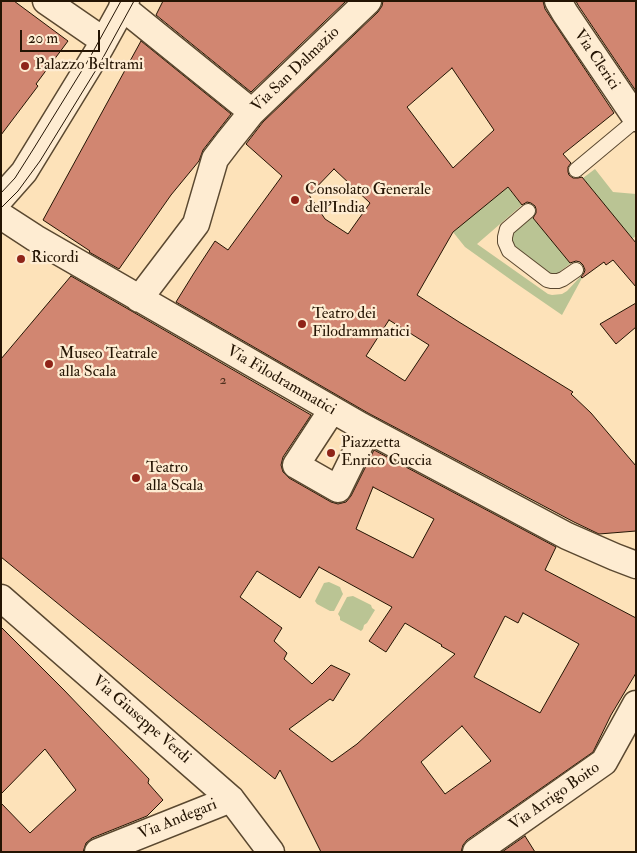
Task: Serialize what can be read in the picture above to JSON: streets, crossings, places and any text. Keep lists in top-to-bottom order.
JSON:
{
  "streets": {
    "street": [
      "Via Clerici",
      "Via San Dalmazio",
      "Via Filodrammatici",
      "Via Giuseppe Verdi",
      "Via Arrigo Boito",
      "Via Andegari"
    ]
  },
  "crossings": [
    ["Via San Dalmazio", "Via Filodrammatici"],
    ["Via Giuseppe Verdi", "Via Andegari"]
  ],
  "places": [
    "Palazzo Beltrami",
    "Consolato Generale dell'India",
    "Ricordi",
    "Teatro dei Filodrammatici",
    "Museo Teatrale alla Scala",
    "Piazzetta Enrico Cuccia",
    "Teatro alla Scala"
  ],
  "house_numbers": ["2"],
  "scale_bar": "20 m"
}
